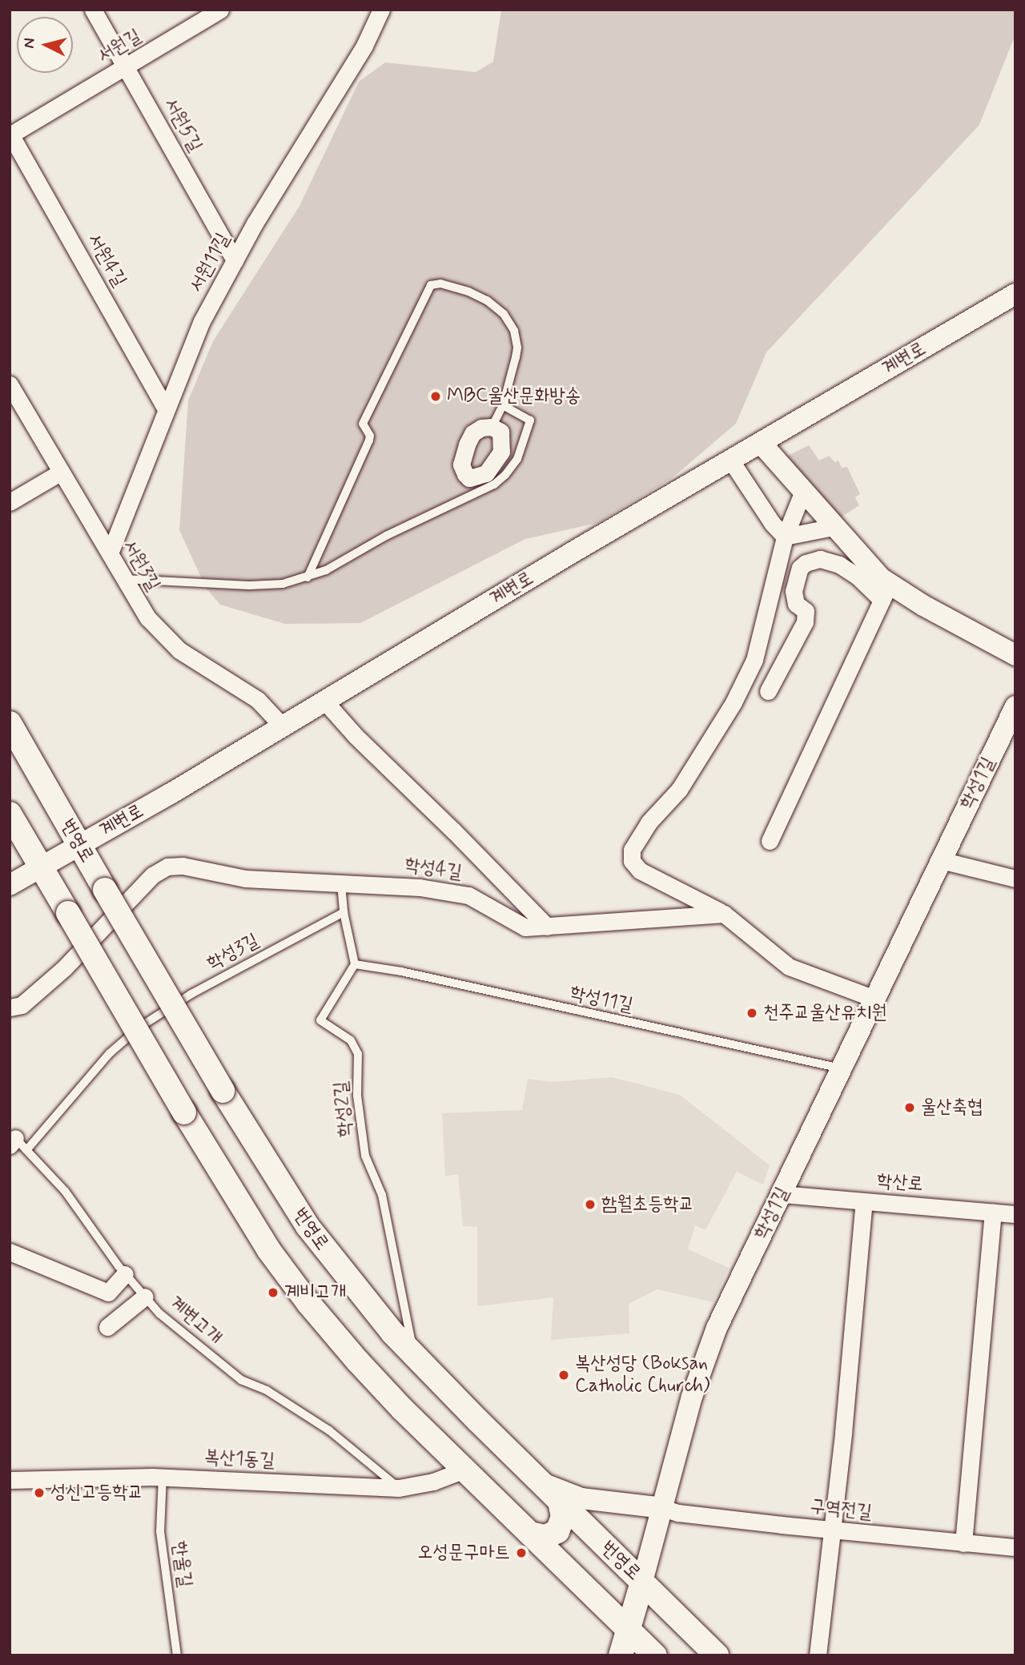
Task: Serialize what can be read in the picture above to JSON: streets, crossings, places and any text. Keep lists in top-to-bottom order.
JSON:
{
  "streets": {
    "main road": ["번영로"],
    "street": [
      "서원길",
      "서원5길",
      "서원4길",
      "서원11길",
      "계변로",
      "서원3길",
      "학성1길",
      "학성4길",
      "학산로",
      "복산1동길",
      "구역전길"
    ],
    "lane": [
      "학성3길",
      "학성11길",
      "학성2길",
      "계변고개",
      "한울길"
    ]
  },
  "crossings": [
    ["서원길", "서원5길"],
    ["서원길", "서원4길"],
    ["서원5길", "서원11길"],
    ["서원4길", "서원11길"],
    ["서원11길", "서원3길"],
    ["계변로", "서원3길"],
    ["계변로", "번영로"],
    ["학성1길", "번영로"],
    ["학성1길", "학성11길"],
    ["학성1길", "학산로"],
    ["학성1길", "구역전길"],
    ["번영로", "학성2길"],
    ["학성3길", "계변고개"],
    ["학성11길", "학성2길"],
    ["계변고개", "복산1동길"],
    ["복산1동길", "한울길"]
  ],
  "places": [
    "MBC울산문화방송",
    "천주교울산유치원",
    "울산축협",
    "함월초등학교",
    "계비고개",
    "복산성당 (Boksan Catholic Church)",
    "성신고등학교",
    "오성문구마트"
  ],
  "north": "left"
}
